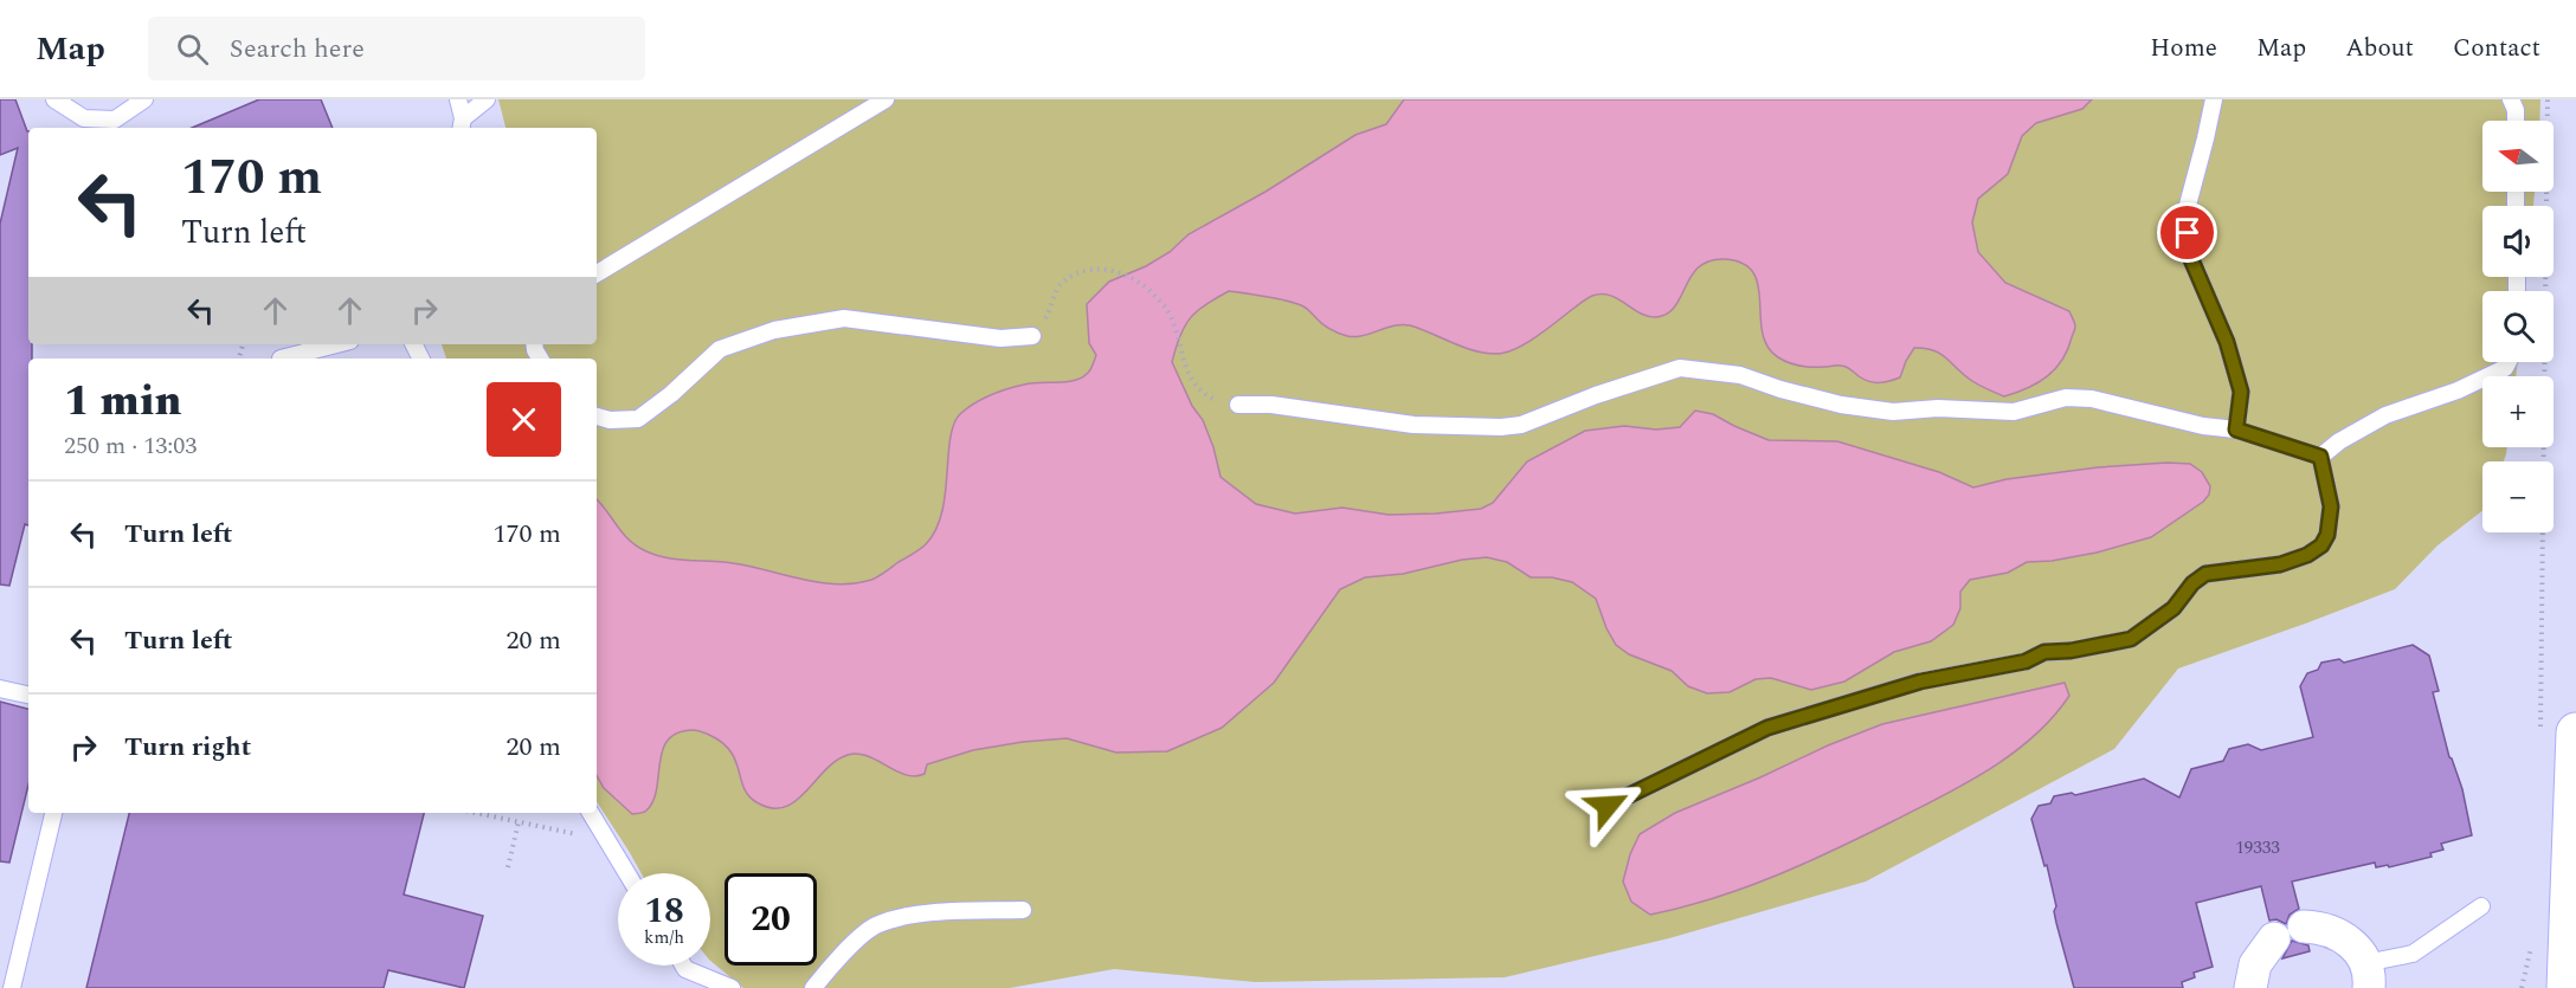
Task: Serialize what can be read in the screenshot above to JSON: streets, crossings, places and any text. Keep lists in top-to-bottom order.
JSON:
{
  "house_numbers": ["19333"],
  "north": "left",
  "page": {
    "header": "Map",
    "search": "Search here",
    "nav": [
      "Home",
      "Map",
      "About",
      "Contact"
    ],
    "map_buttons": ["+", "−"],
    "turn": ["170 m", "Turn left"],
    "heading": ["1 min", "250 m · 13:03"],
    "list": [
      {
        "name": "Turn left",
        "value": "170 m"
      },
      {
        "name": "Turn left",
        "value": "20 m"
      },
      {
        "name": "Turn right",
        "value": "20 m"
      }
    ],
    "speed": "18 km/h",
    "limit": "20"
  }
}
